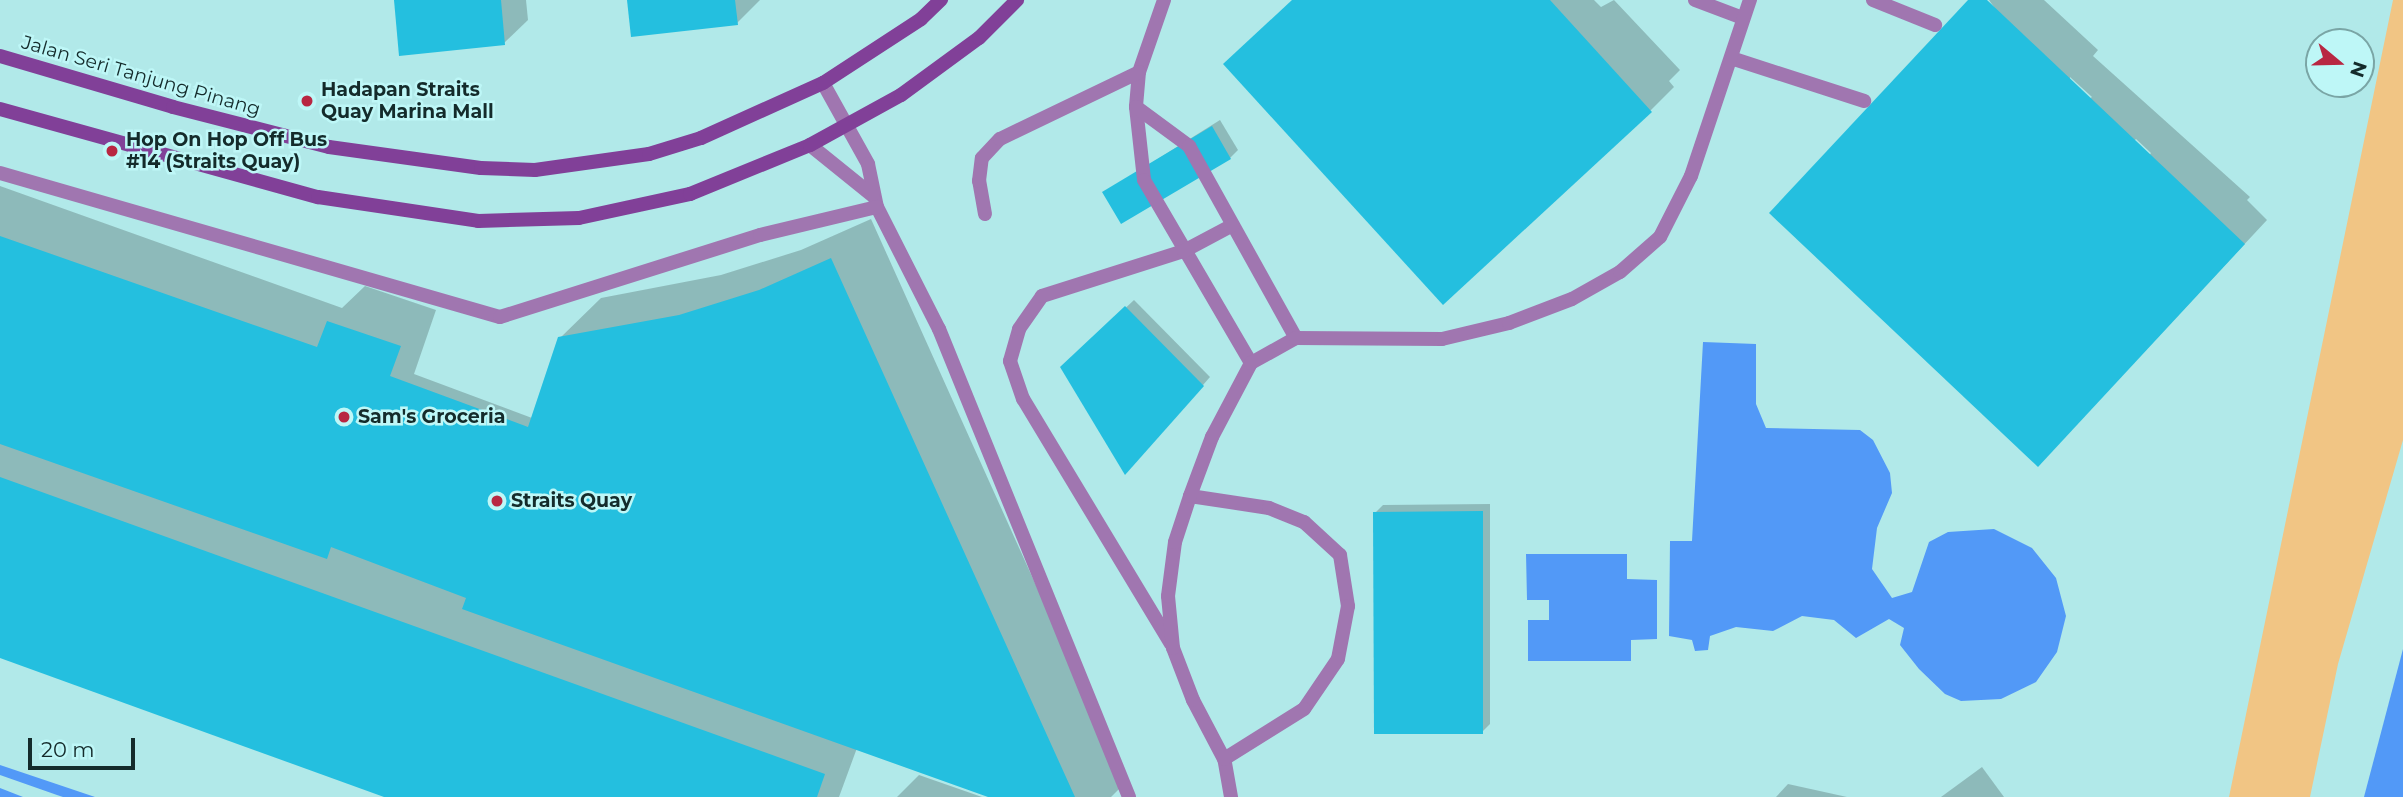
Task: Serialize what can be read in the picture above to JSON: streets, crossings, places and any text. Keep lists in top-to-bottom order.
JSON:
{
  "streets": {
    "main road": ["Jalan Seri Tanjung Pinang"]
  },
  "places": [
    "Hadapan Straits Quay Marina Mall",
    "Hop On Hop Off Bus #14 (Straits Quay)",
    "Sam's Groceria",
    "Straits Quay"
  ],
  "scale_bar": "20 m",
  "north": "right"
}
